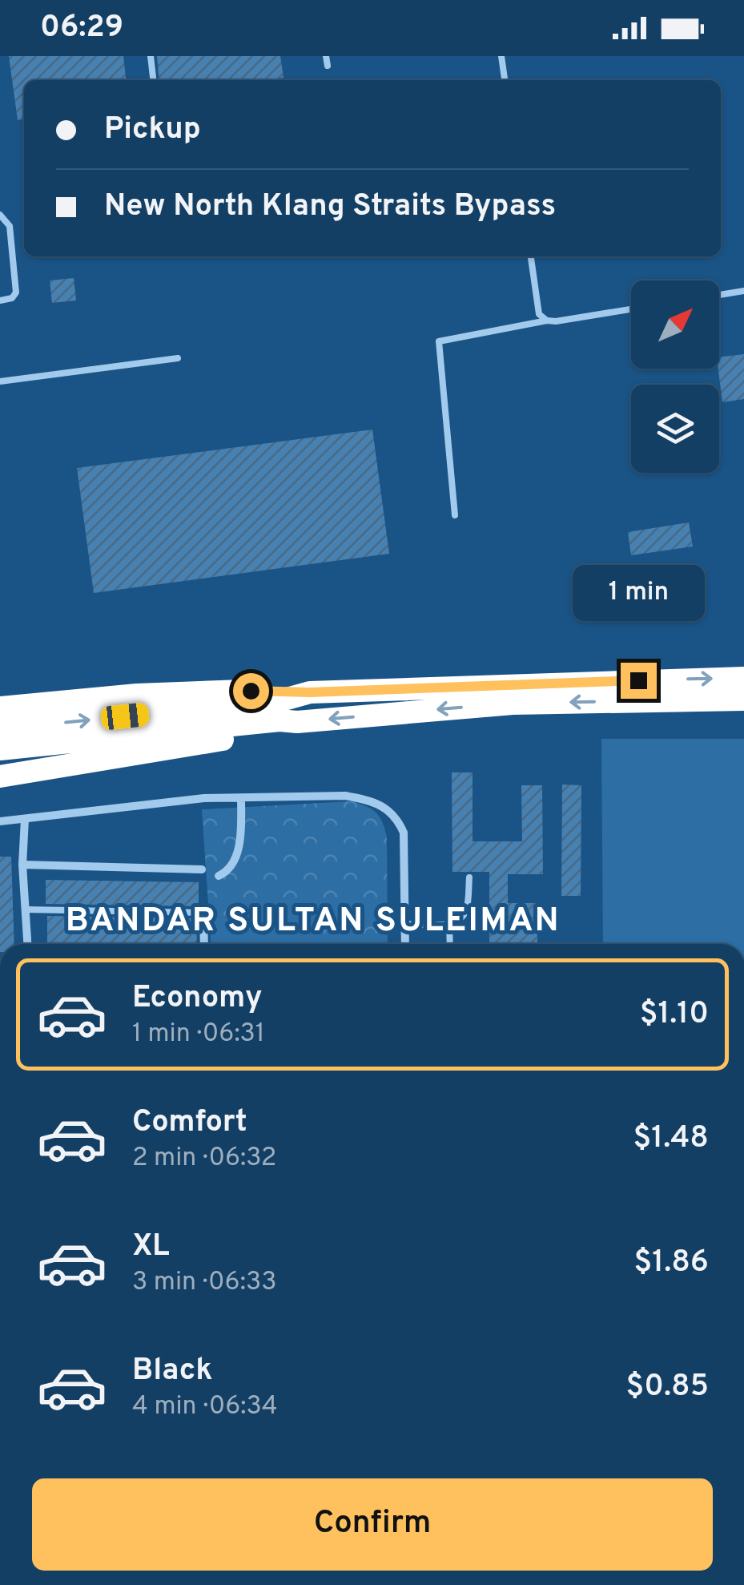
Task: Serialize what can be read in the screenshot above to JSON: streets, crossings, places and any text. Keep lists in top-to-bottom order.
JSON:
{
  "districts": ["BANDAR SULTAN SULEIMAN"],
  "north": "top right",
  "page": {
    "status": "06:29",
    "banner": ["Pickup", "New North Klang Straits Bypass"],
    "bubble": "1 min",
    "list": [
      {
        "name": "Economy",
        "note": "1 min · 06:31",
        "value": "$1.10"
      },
      {
        "name": "Comfort",
        "note": "2 min · 06:32",
        "value": "$1.48"
      },
      {
        "name": "XL",
        "note": "3 min · 06:33",
        "value": "$1.86"
      },
      {
        "name": "Black",
        "note": "4 min · 06:34",
        "value": "$0.85"
      }
    ],
    "buttons": "Confirm"
  }
}
